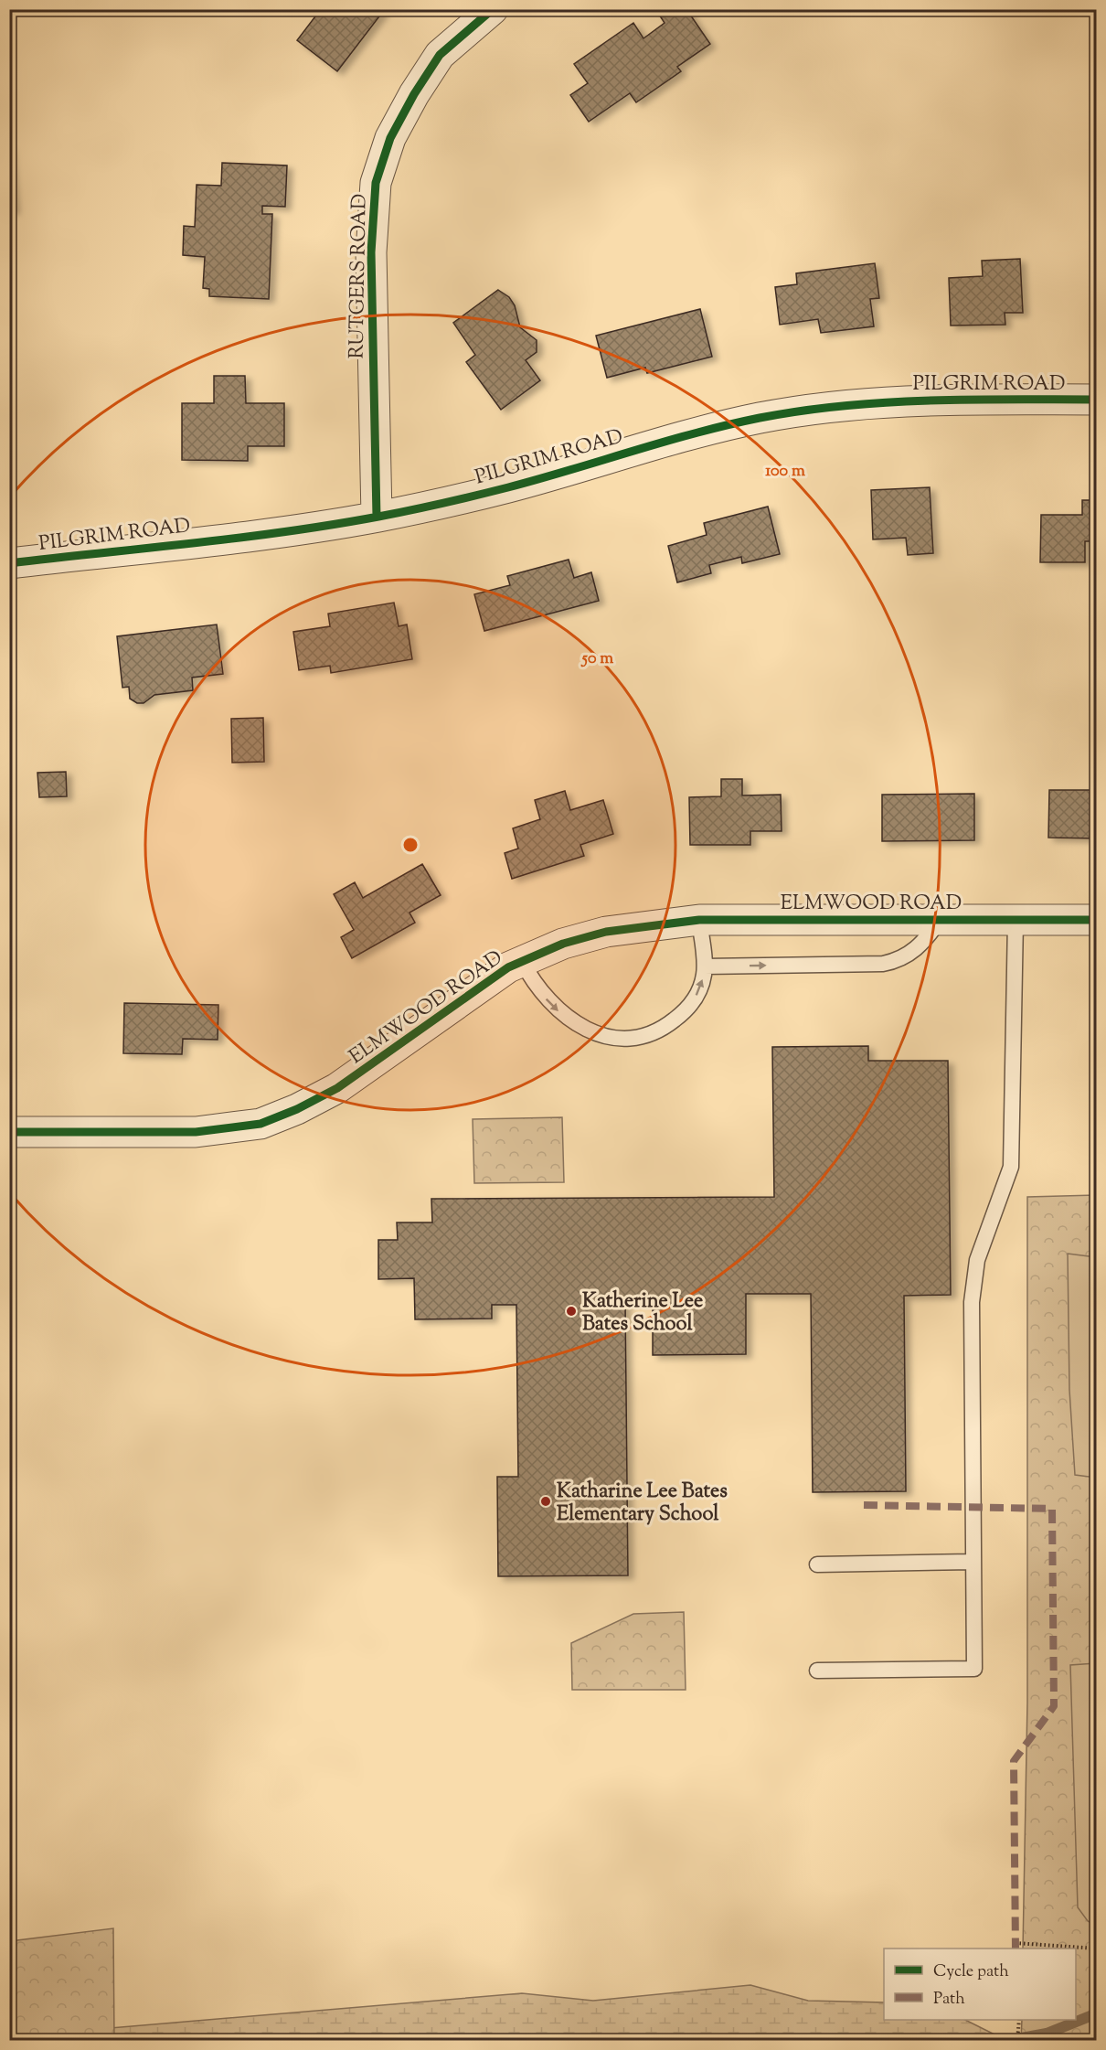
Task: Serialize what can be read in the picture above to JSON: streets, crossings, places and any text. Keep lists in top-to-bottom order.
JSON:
{
  "streets": {
    "street": ["RUTGERS ROAD", "PILGRIM ROAD", "ELMWOOD ROAD"]
  },
  "crossings": [
    ["RUTGERS ROAD", "PILGRIM ROAD"]
  ],
  "places": ["Katherine Lee Bates School", "Katharine Lee Bates Elementary School"],
  "legend": ["Cycle path", "Path"],
  "rings": ["100 m", "50 m"]
}
